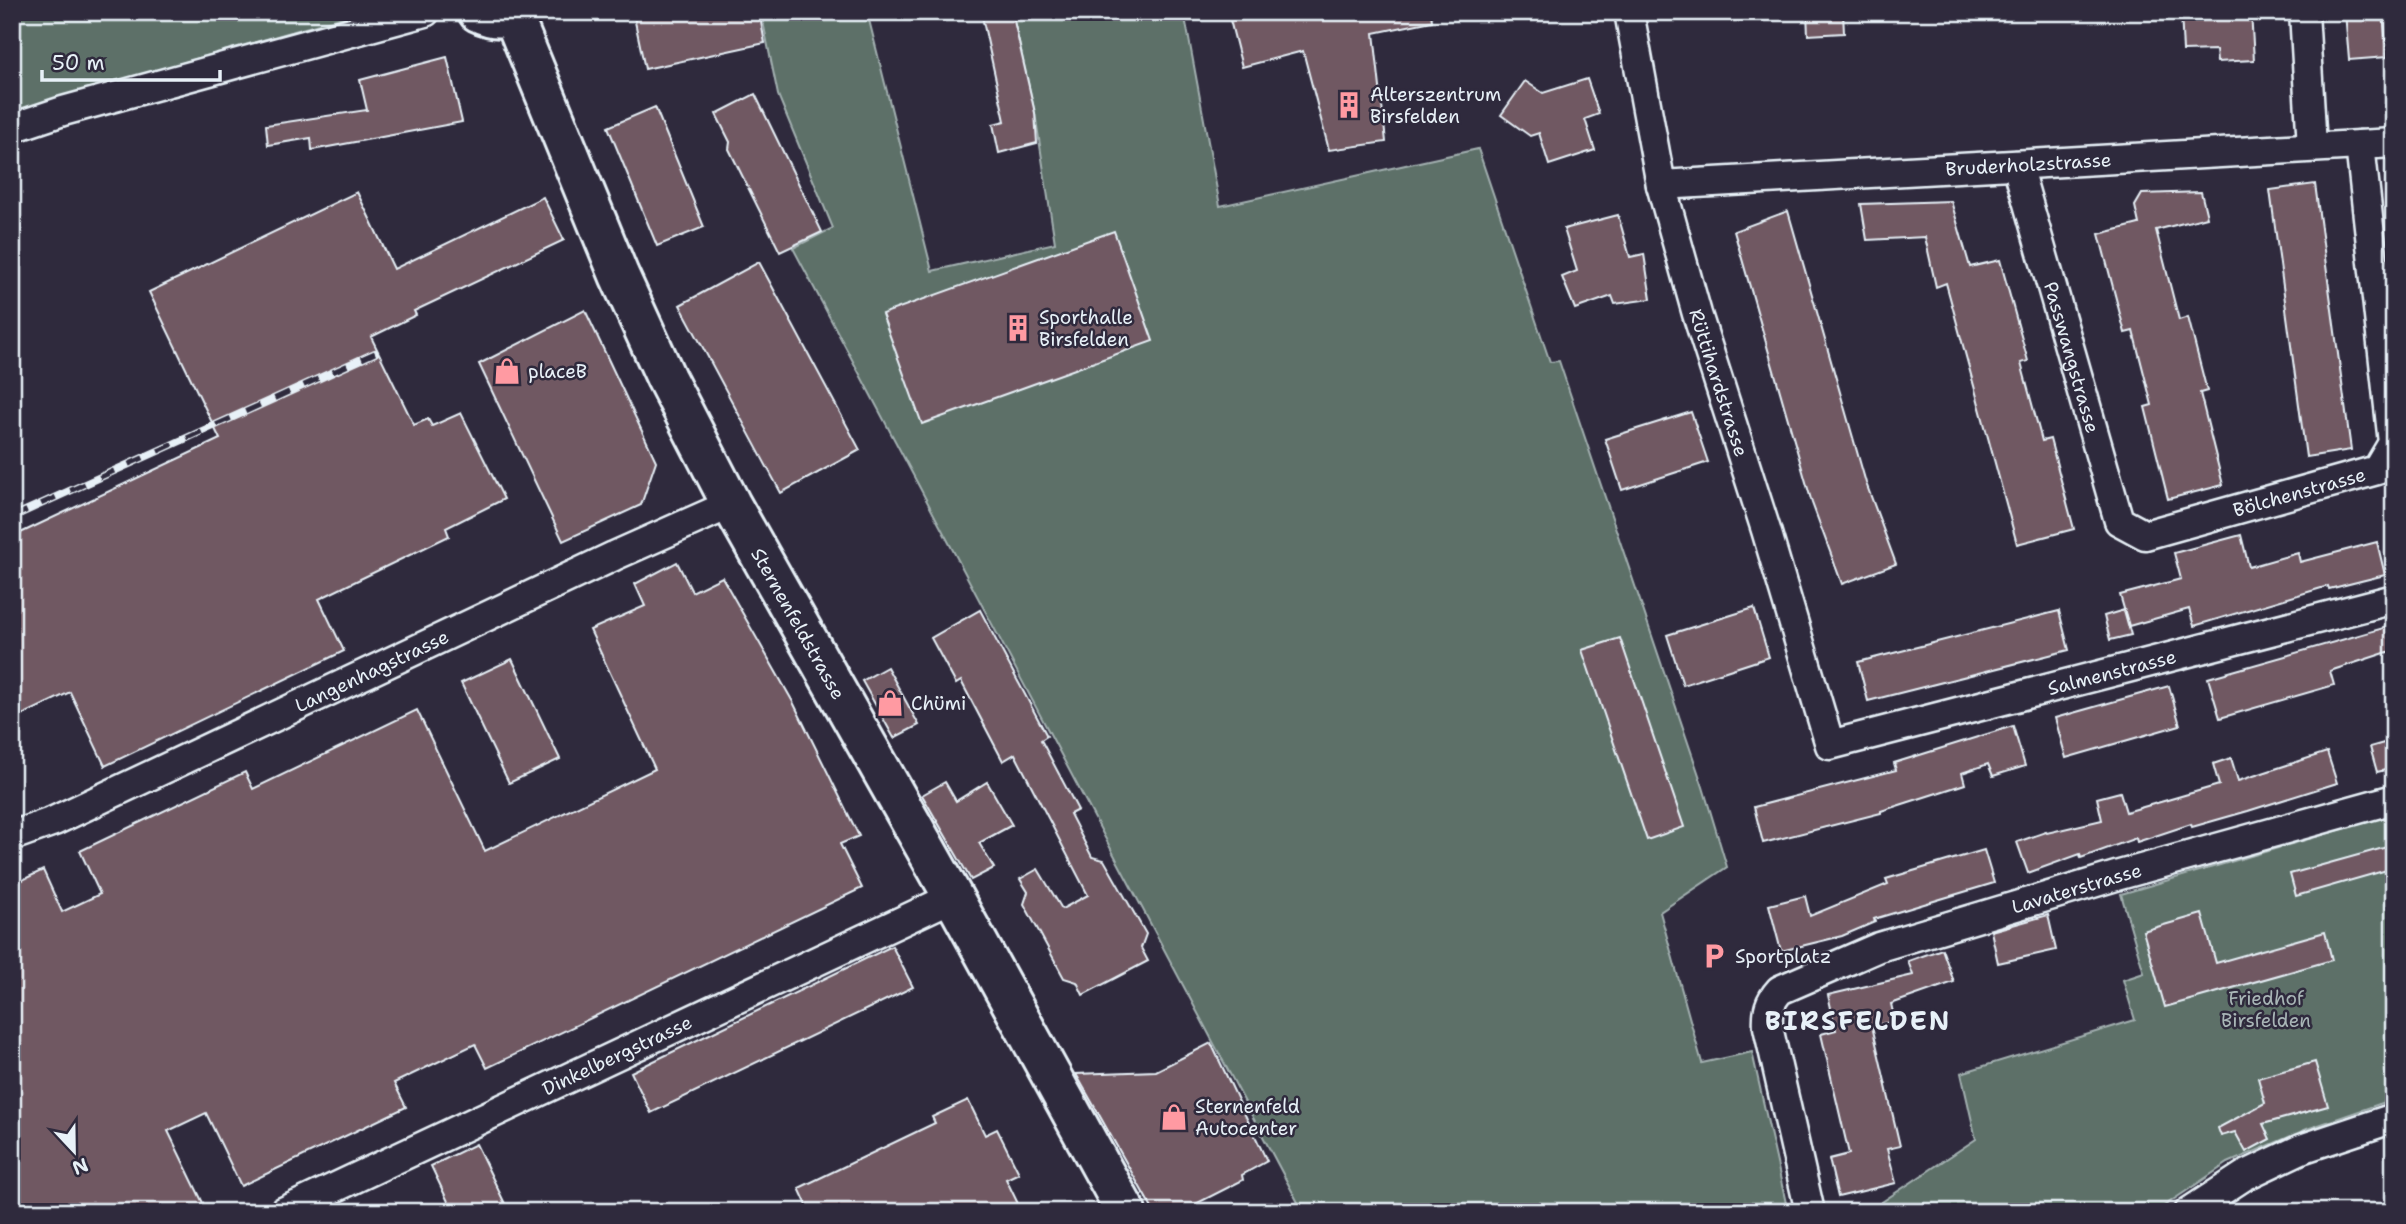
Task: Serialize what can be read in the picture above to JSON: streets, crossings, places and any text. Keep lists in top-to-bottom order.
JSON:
{
  "streets": {
    "street": [
      "Bruderholzstrasse",
      "Passwangstrasse",
      "Rüttihardstrasse",
      "Bölchenstrasse",
      "Sternenfeldstrasse",
      "Langenhagstrasse",
      "Salmenstrasse",
      "Lavaterstrasse",
      "Dinkelbergstrasse"
    ]
  },
  "crossings": [
    ["Bruderholzstrasse", "Passwangstrasse"],
    ["Bruderholzstrasse", "Rüttihardstrasse"],
    ["Bruderholzstrasse", "Bölchenstrasse"],
    ["Passwangstrasse", "Bölchenstrasse"],
    ["Rüttihardstrasse", "Salmenstrasse"],
    ["Sternenfeldstrasse", "Langenhagstrasse"],
    ["Sternenfeldstrasse", "Dinkelbergstrasse"]
  ],
  "districts": ["BIRSFELDEN"],
  "parks": ["Friedhof Birsfelden"],
  "places": {
    "building": ["Alterszentrum Birsfelden", "Sporthalle Birsfelden"],
    "shop": ["placeB", "Chümi", "Sternenfeld Autocenter"],
    "parking": ["Sportplatz"]
  },
  "scale_bar": "50 m",
  "north": "bottom"
}
